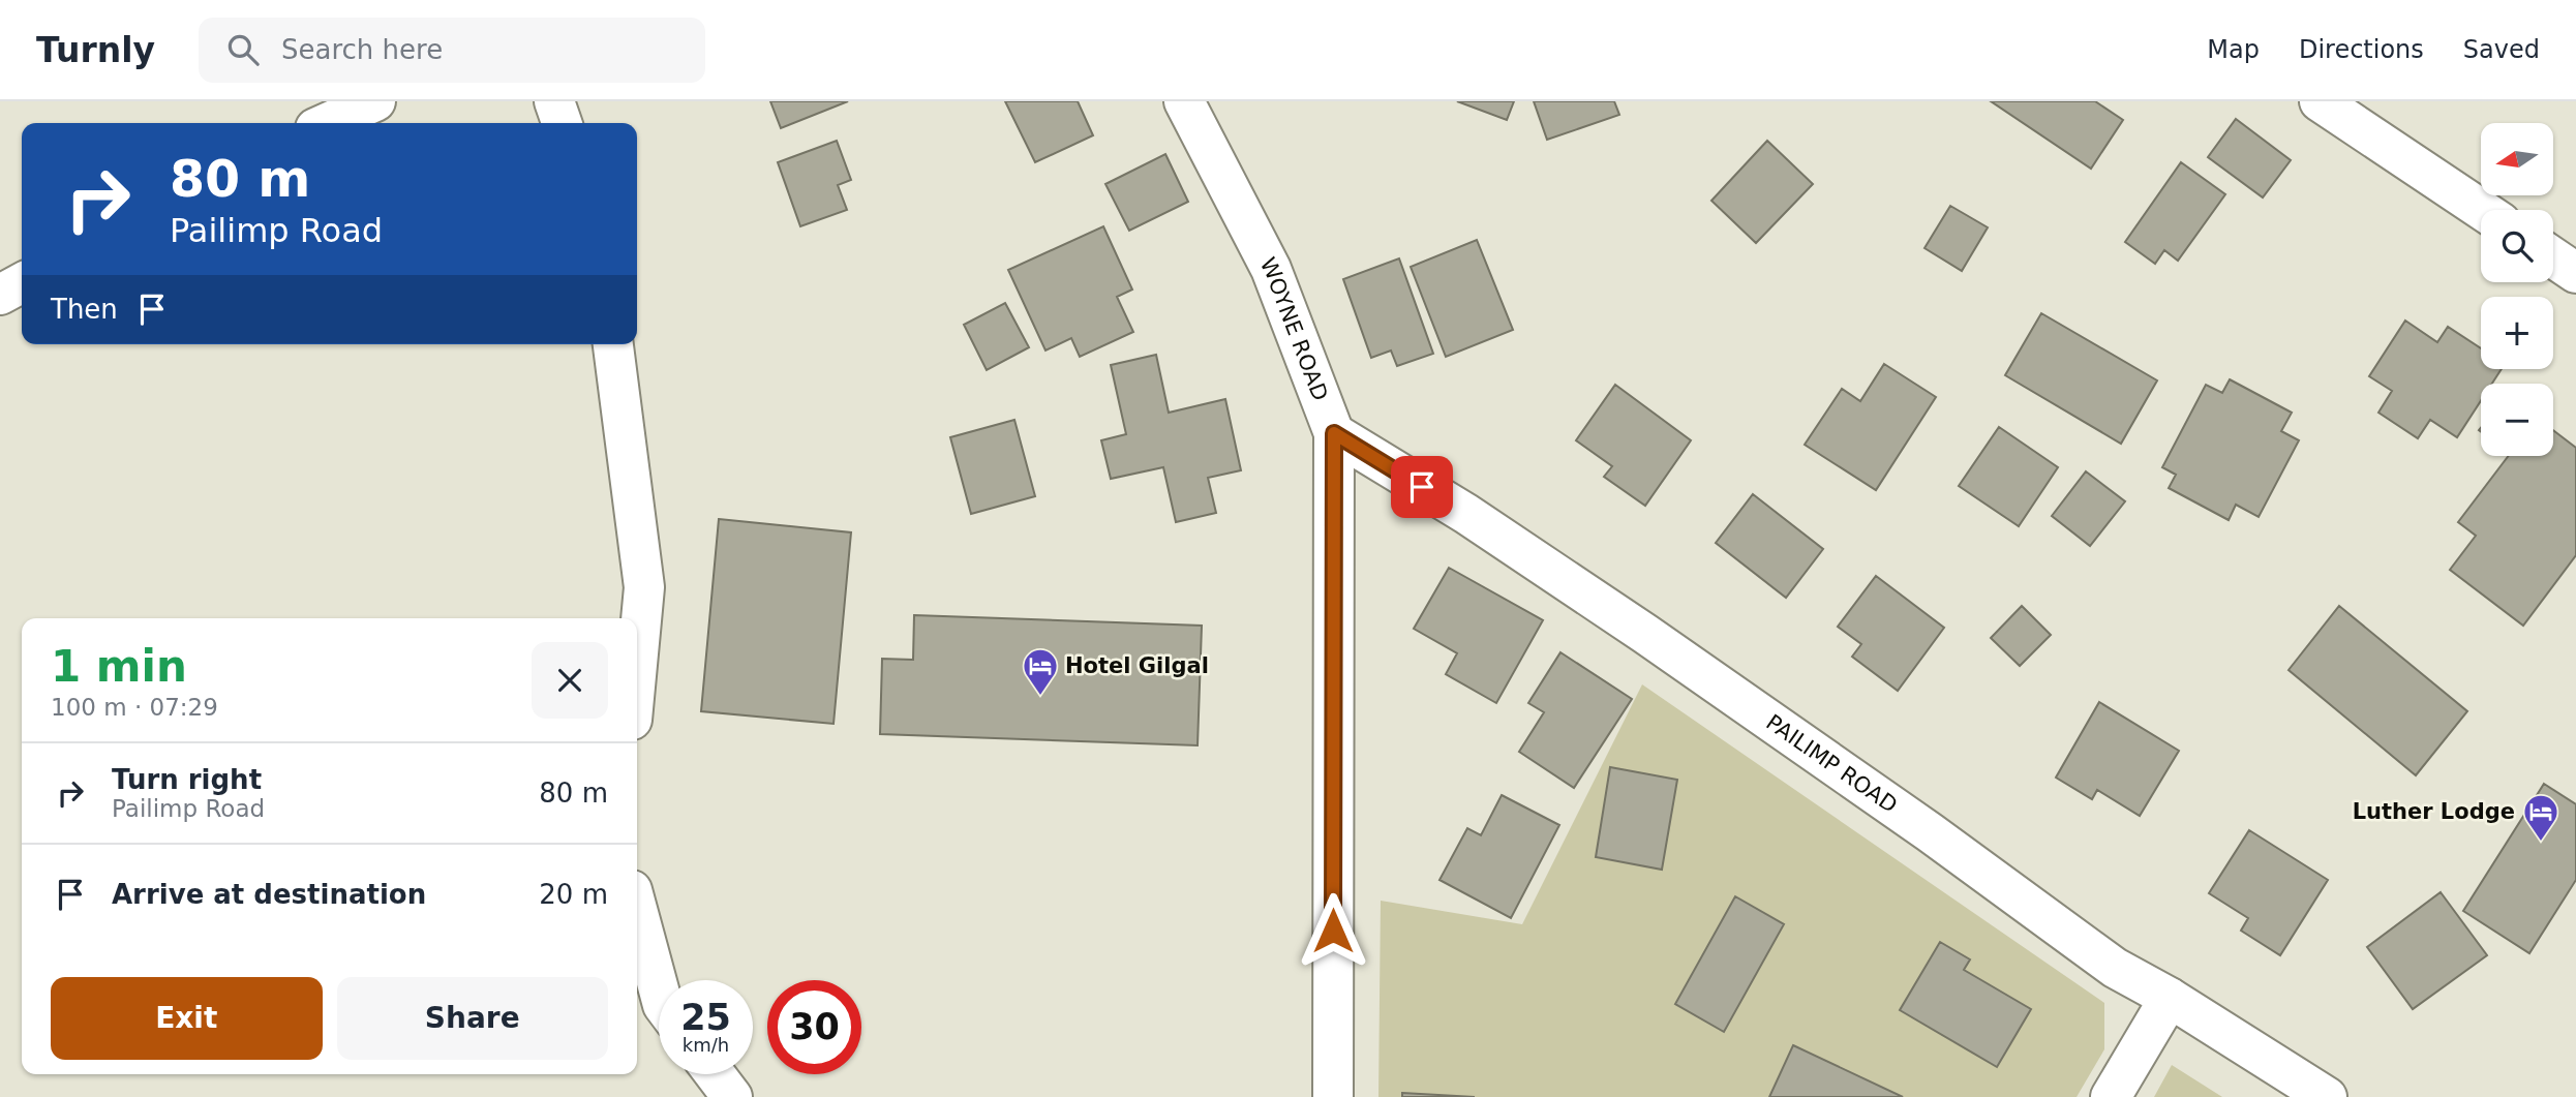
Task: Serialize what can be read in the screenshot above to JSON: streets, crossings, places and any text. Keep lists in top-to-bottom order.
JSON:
{
  "streets": {
    "street": ["WOYNE ROAD", "PAILIMP ROAD"]
  },
  "crossings": [
    ["WOYNE ROAD", "PAILIMP ROAD"]
  ],
  "places": {
    "hotel": ["Hotel Gilgal", "Luther Lodge"]
  },
  "north": "left",
  "page": {
    "header": "Turnly",
    "search": "Search here",
    "nav": ["Map", "Directions", "Saved"],
    "map_buttons": ["+", "−"],
    "turn": ["80 m", "Pailimp Road"],
    "then": "Then",
    "heading": ["1 min", "100 m · 07:29"],
    "list": [
      {
        "name": "Turn right",
        "note": "Pailimp Road",
        "value": "80 m"
      },
      {
        "name": "Arrive at destination",
        "value": "20 m"
      }
    ],
    "buttons": ["Exit", "Share"],
    "speed": "25 km/h",
    "limit": "30"
  }
}
